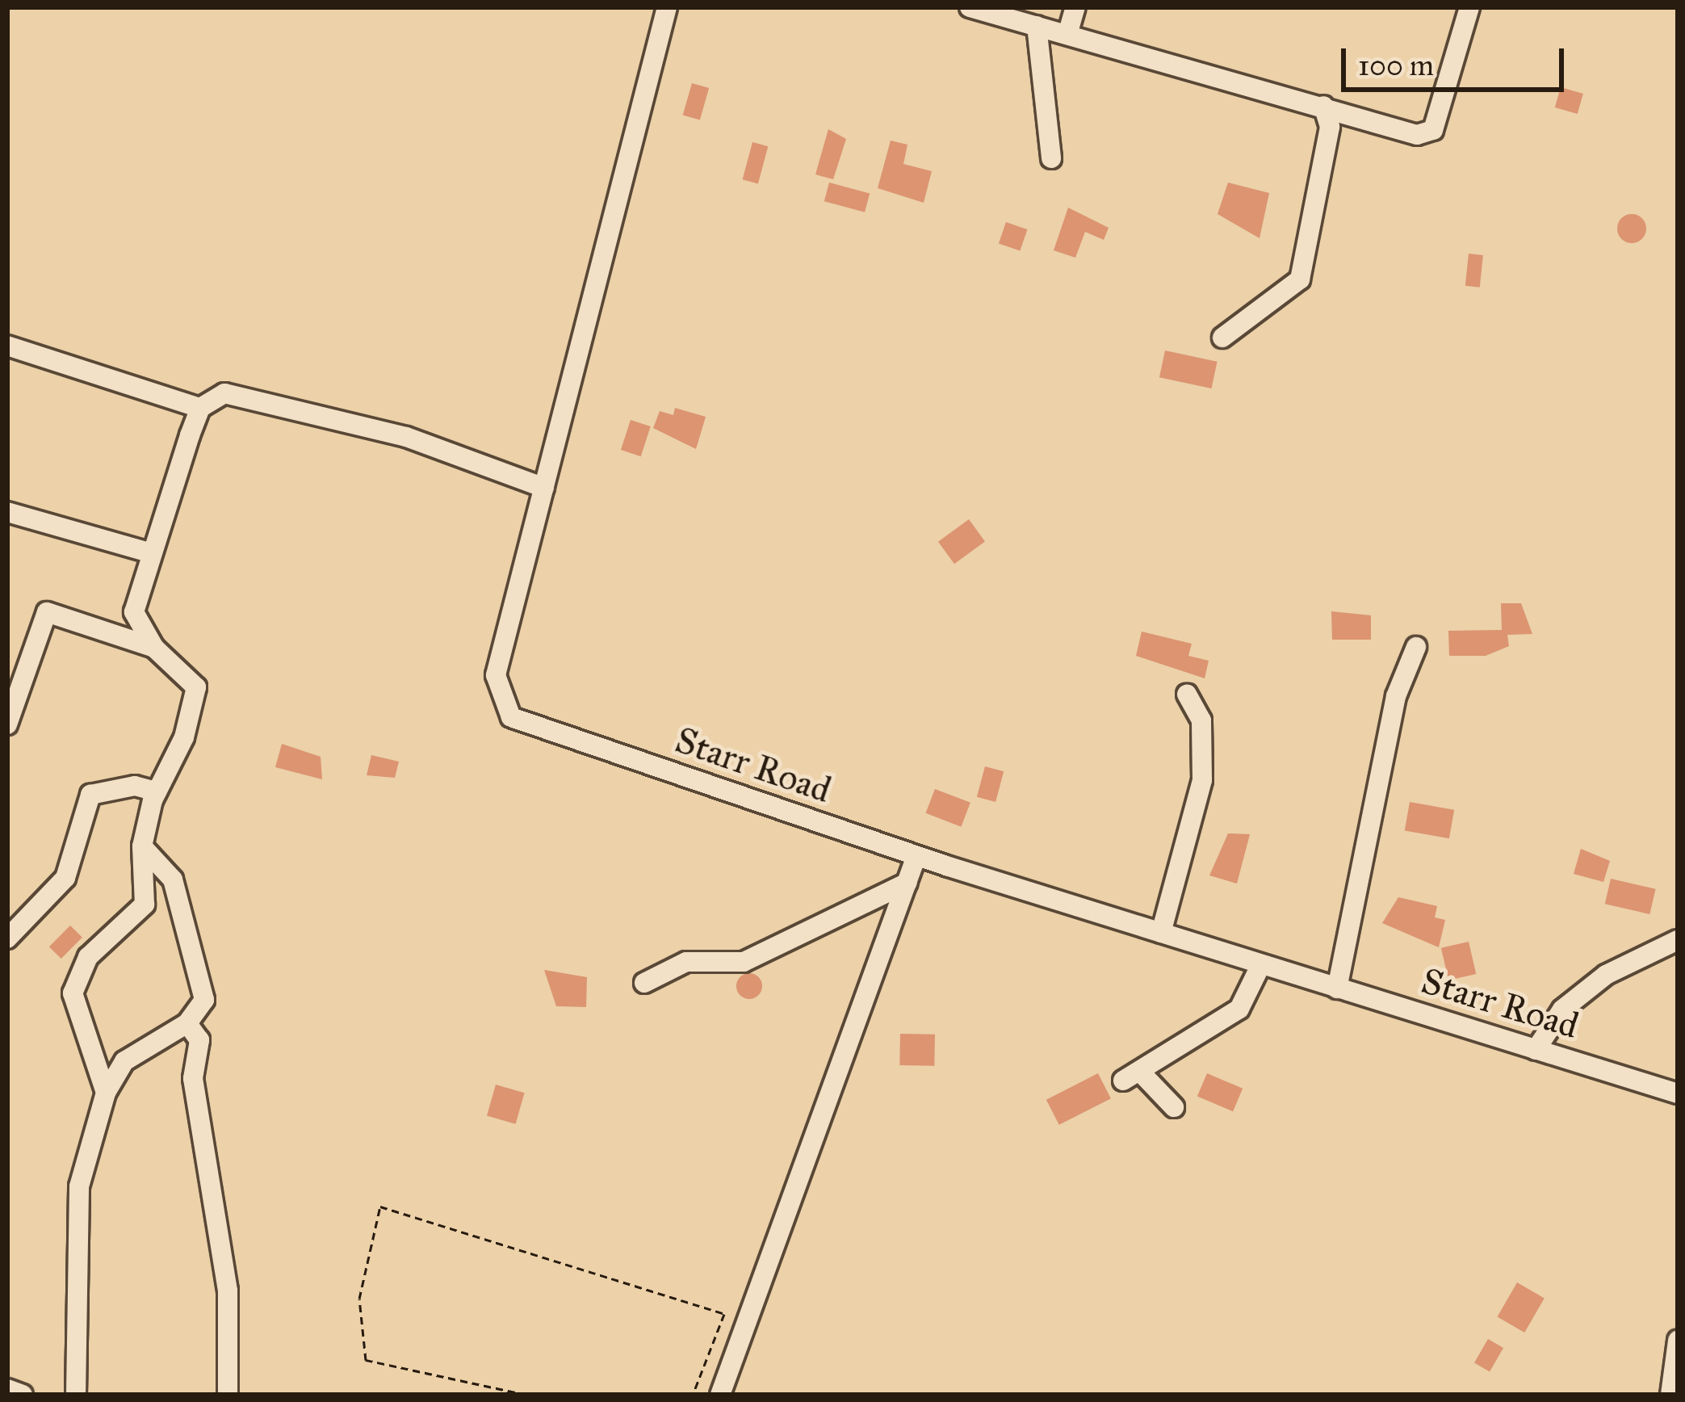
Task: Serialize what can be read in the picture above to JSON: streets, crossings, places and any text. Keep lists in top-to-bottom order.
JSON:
{
  "streets": {
    "street": ["Starr Road"]
  },
  "scale_bar": "100 m"
}
